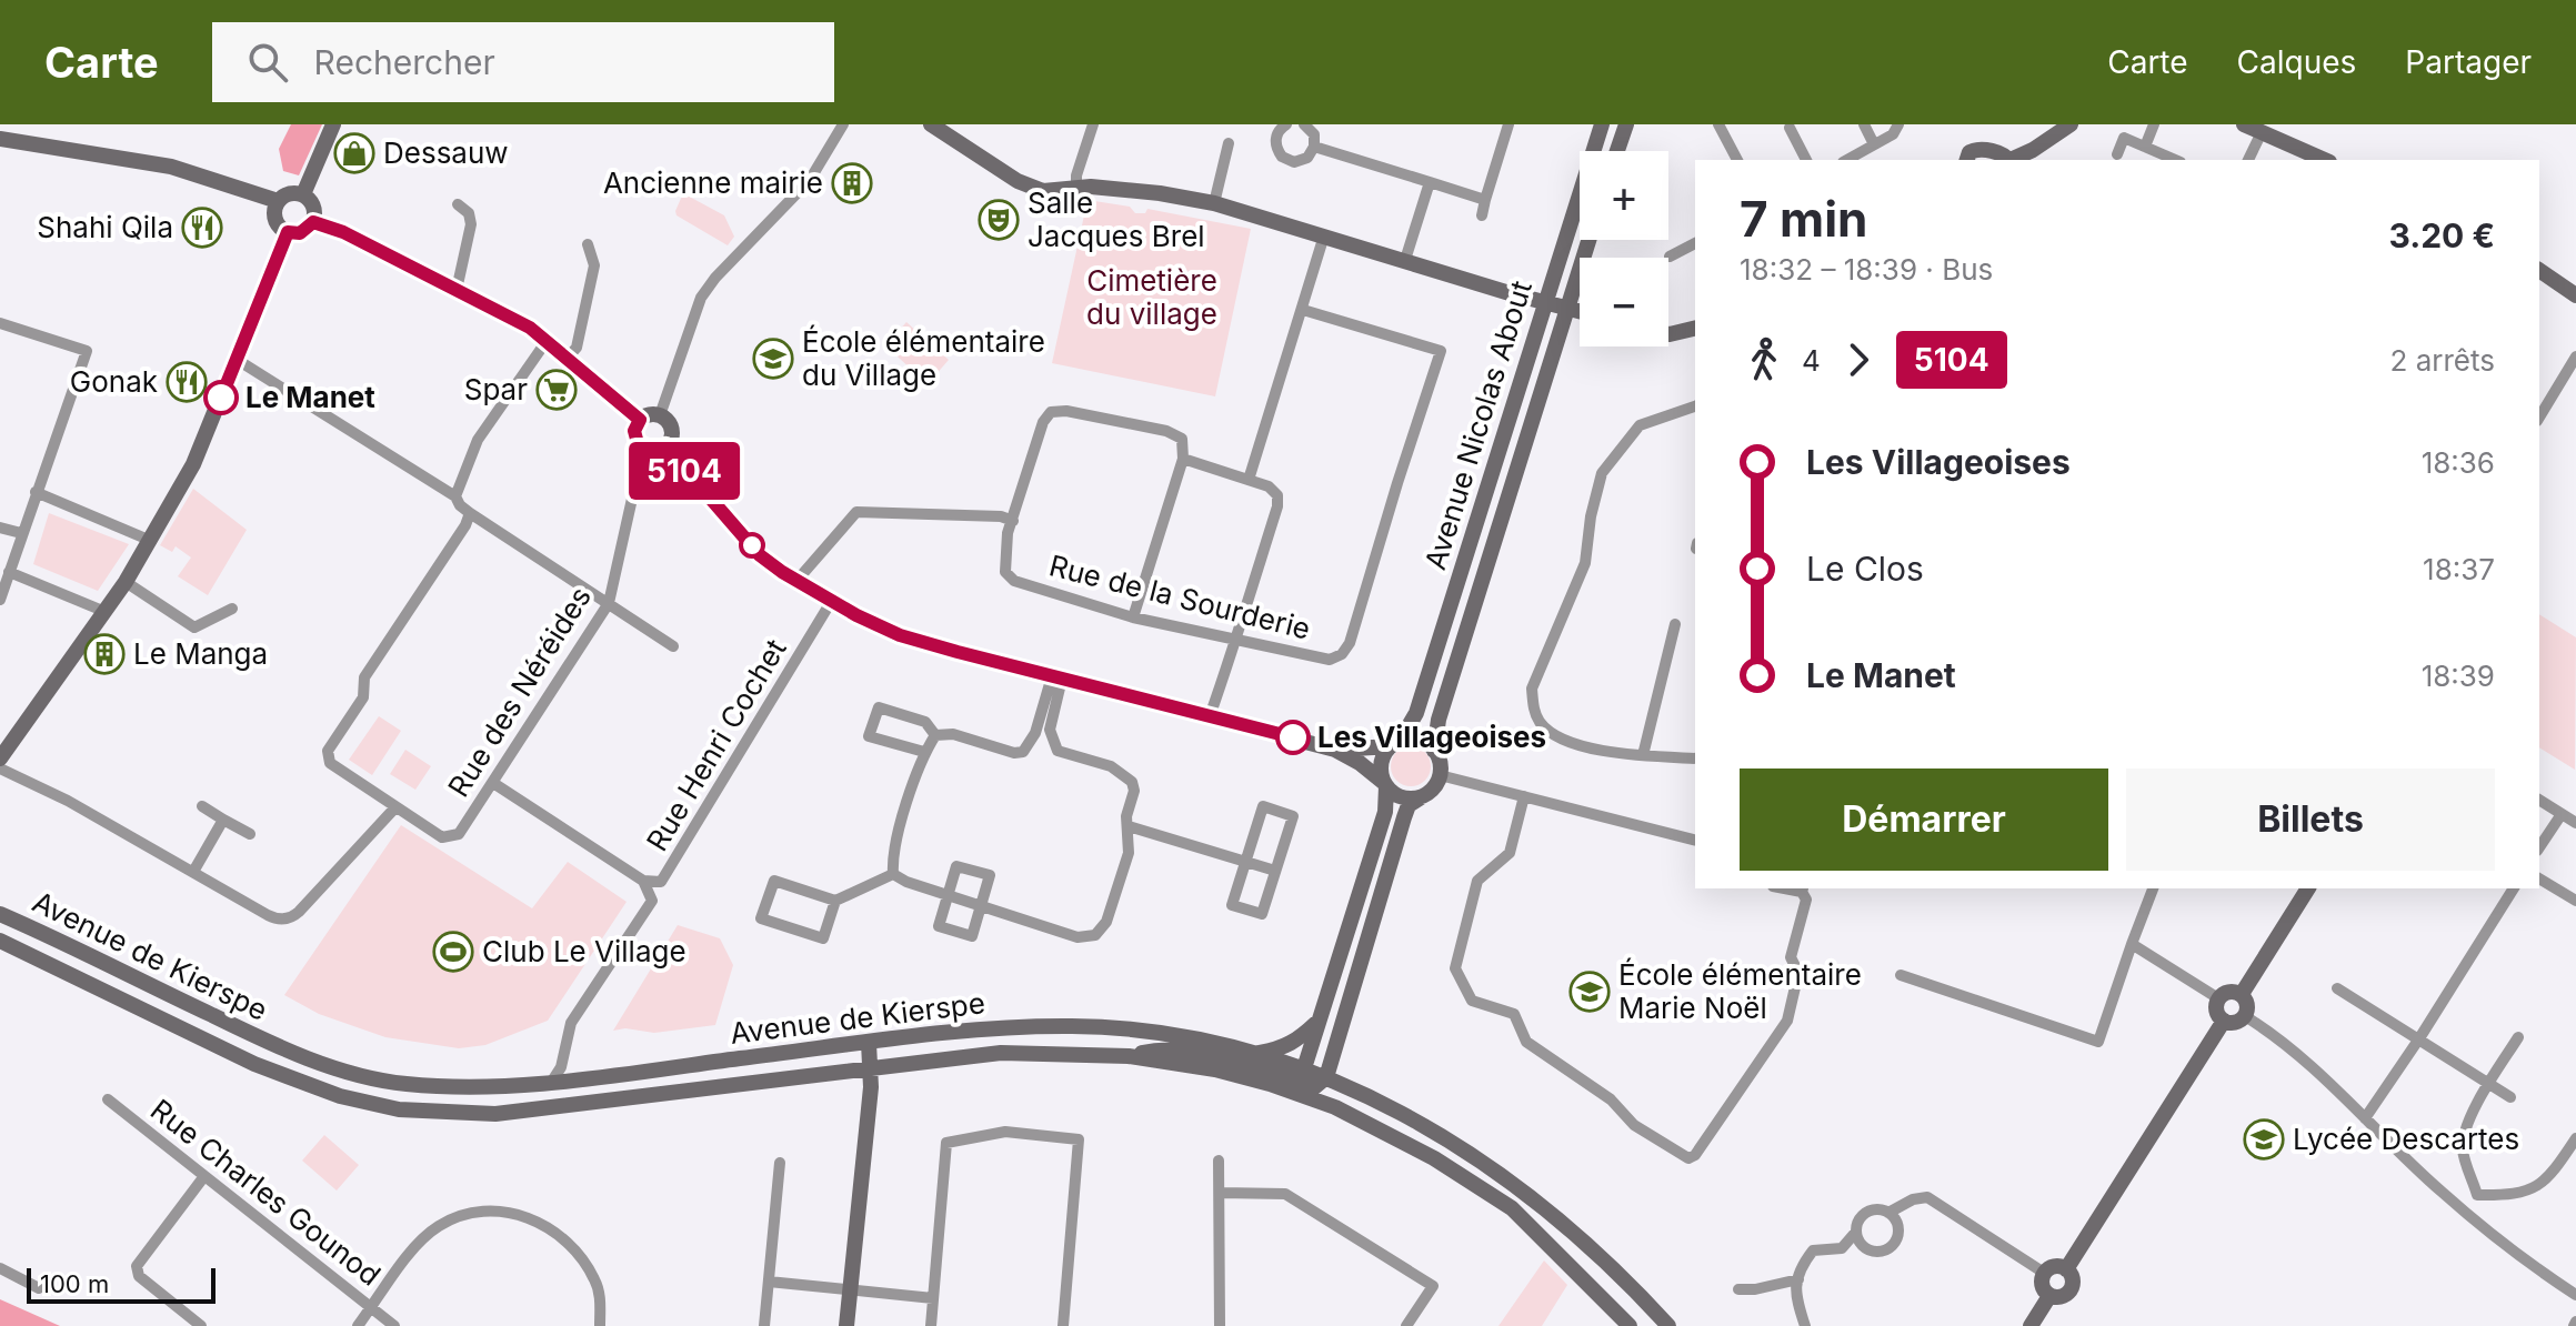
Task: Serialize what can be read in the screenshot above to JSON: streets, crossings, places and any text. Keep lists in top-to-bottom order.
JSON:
{
  "streets": {
    "main road": ["Avenue Nicolas About", "Avenue de Kierspe"],
    "street": [
      "Rue de la Sourderie",
      "Rue des Néréides",
      "Rue Henri Cochet",
      "Rue Charles Gounod"
    ]
  },
  "crossings": [
    ["Avenue Nicolas About", "Avenue de Kierspe"],
    ["Rue Henri Cochet", "Avenue de Kierspe"]
  ],
  "parks": ["Cimetière du village"],
  "places": {
    "shop": ["Dessauw"],
    "building": ["Ancienne mairie", "Le Manga"],
    "theatre": ["Salle Jacques Brel"],
    "restaurant": ["Shahi Qila", "Gonak"],
    "school or university": ["École élémentaire du Village", "École élémentaire Marie Noël", "Lycée Descartes"],
    "supermarket": ["Spar"],
    "other": ["Le Manet", "Les Villageoises"],
    "sports": ["Club Le Village"]
  },
  "lines": ["bus line 5104"],
  "scale_bar": "100 m",
  "page": {
    "header": "Carte",
    "search": "Rechercher",
    "nav": ["Carte", "Calques", "Partager"],
    "on_map": "5104",
    "map_buttons": ["+", "−"],
    "heading": ["7 min", "18:32 – 18:39 · Bus", "3.20 €"],
    "legs": ["4", "5104", "2 arrêts"],
    "list": [
      {
        "name": "Les Villageoises",
        "value": "18:36"
      },
      {
        "name": "Le Clos",
        "value": "18:37"
      },
      {
        "name": "Le Manet",
        "value": "18:39"
      }
    ],
    "buttons": ["Démarrer", "Billets"],
    "scale": "100 m"
  }
}
